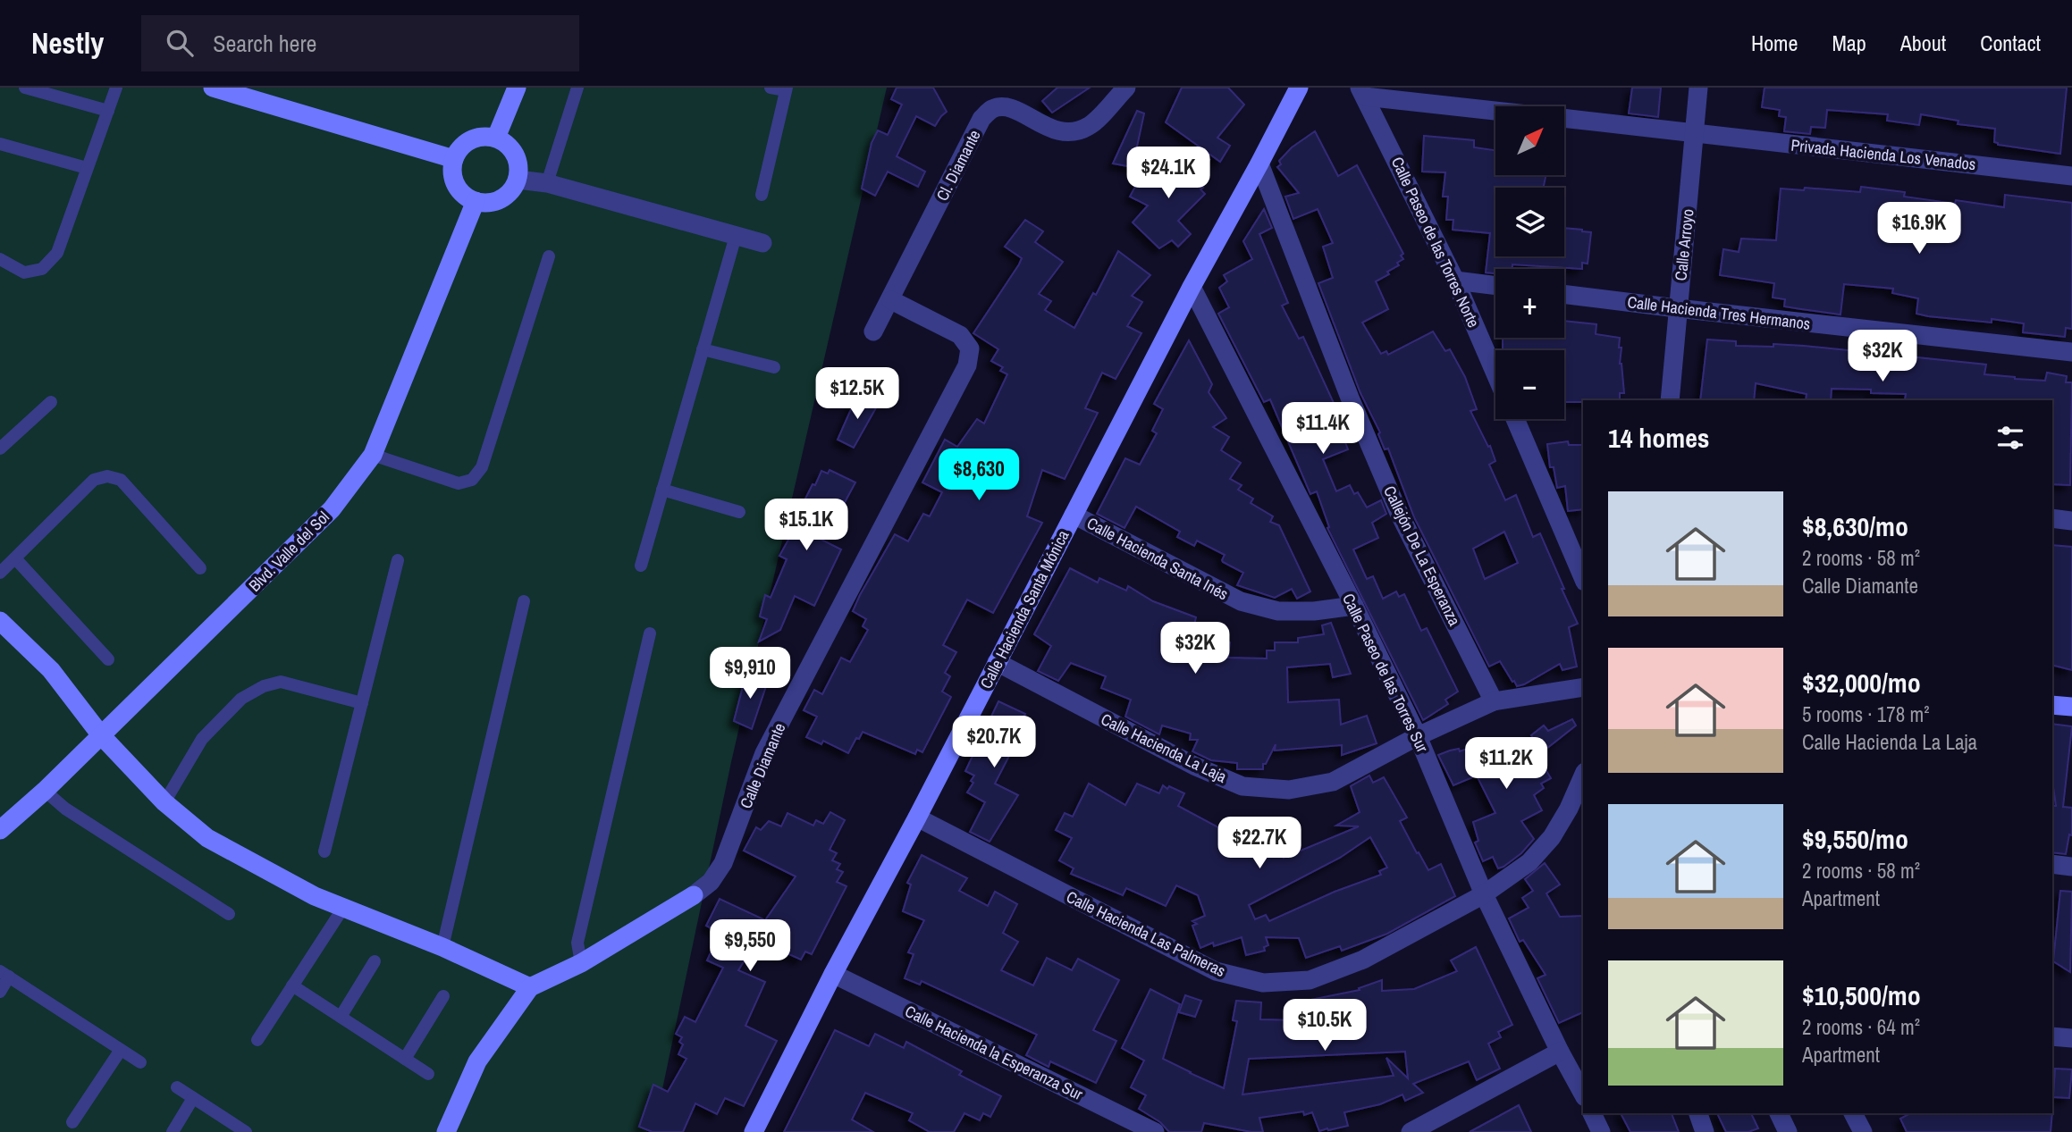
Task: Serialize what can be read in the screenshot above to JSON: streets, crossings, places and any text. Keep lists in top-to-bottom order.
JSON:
{
  "streets": {
    "street": [
      "Privada Hacienda Los Venados",
      "Cl. Diamante",
      "Calle Paseo de las Torres Norte",
      "Calle Arroyo",
      "Calle Hacienda Tres Hermanos",
      "Blvd. Valle del Sol",
      "Callejón De La Esperanza",
      "Calle Hacienda Santa Inés",
      "Calle Hacienda Santa Mónica",
      "Calle Paseo de las Torres Sur",
      "Calle Hacienda La Laja",
      "Calle Diamante",
      "Calle Hacienda Las Palmeras",
      "Calle Hacienda la Esperanza Sur"
    ]
  },
  "crossings": [
    ["Privada Hacienda Los Venados", "Calle Paseo de las Torres Norte"],
    ["Privada Hacienda Los Venados", "Calle Arroyo"],
    ["Cl. Diamante", "Calle Diamante"],
    ["Calle Arroyo", "Calle Hacienda Tres Hermanos"],
    ["Callejón De La Esperanza", "Calle Hacienda Santa Mónica"],
    ["Callejón De La Esperanza", "Calle Hacienda La Laja"],
    ["Calle Hacienda Santa Inés", "Calle Hacienda Santa Mónica"],
    ["Calle Hacienda Santa Inés", "Calle Paseo de las Torres Sur"],
    ["Calle Hacienda Santa Mónica", "Calle Paseo de las Torres Sur"],
    ["Calle Hacienda Santa Mónica", "Calle Hacienda La Laja"],
    ["Calle Hacienda Santa Mónica", "Calle Hacienda Las Palmeras"],
    ["Calle Hacienda Santa Mónica", "Calle Hacienda la Esperanza Sur"],
    ["Calle Paseo de las Torres Sur", "Calle Hacienda La Laja"],
    ["Calle Paseo de las Torres Sur", "Calle Hacienda Las Palmeras"]
  ],
  "north": "top right",
  "page": {
    "header": "Nestly",
    "search": "Search here",
    "nav": [
      "Home",
      "Map",
      "About",
      "Contact"
    ],
    "map_buttons": ["+", "−"],
    "price": [
      "$24.1K",
      "$16.9K",
      "$32K",
      "$12.5K",
      "$11.4K",
      "$8,630",
      "$15.1K",
      "$32K",
      "$9,910",
      "$20.7K",
      "$11.2K",
      "$22.7K",
      "$9,550",
      "$10.5K"
    ],
    "heading": "14 homes",
    "list": [
      {
        "name": "$8,630/mo",
        "note": "2 rooms · 58 m² · Calle Diamante"
      },
      {
        "name": "$32,000/mo",
        "note": "5 rooms · 178 m² · Calle Hacienda La Laja"
      },
      {
        "name": "$9,550/mo",
        "note": "2 rooms · 58 m² · Apartment"
      },
      {
        "name": "$10,500/mo",
        "note": "2 rooms · 64 m² · Apartment"
      }
    ]
  }
}
